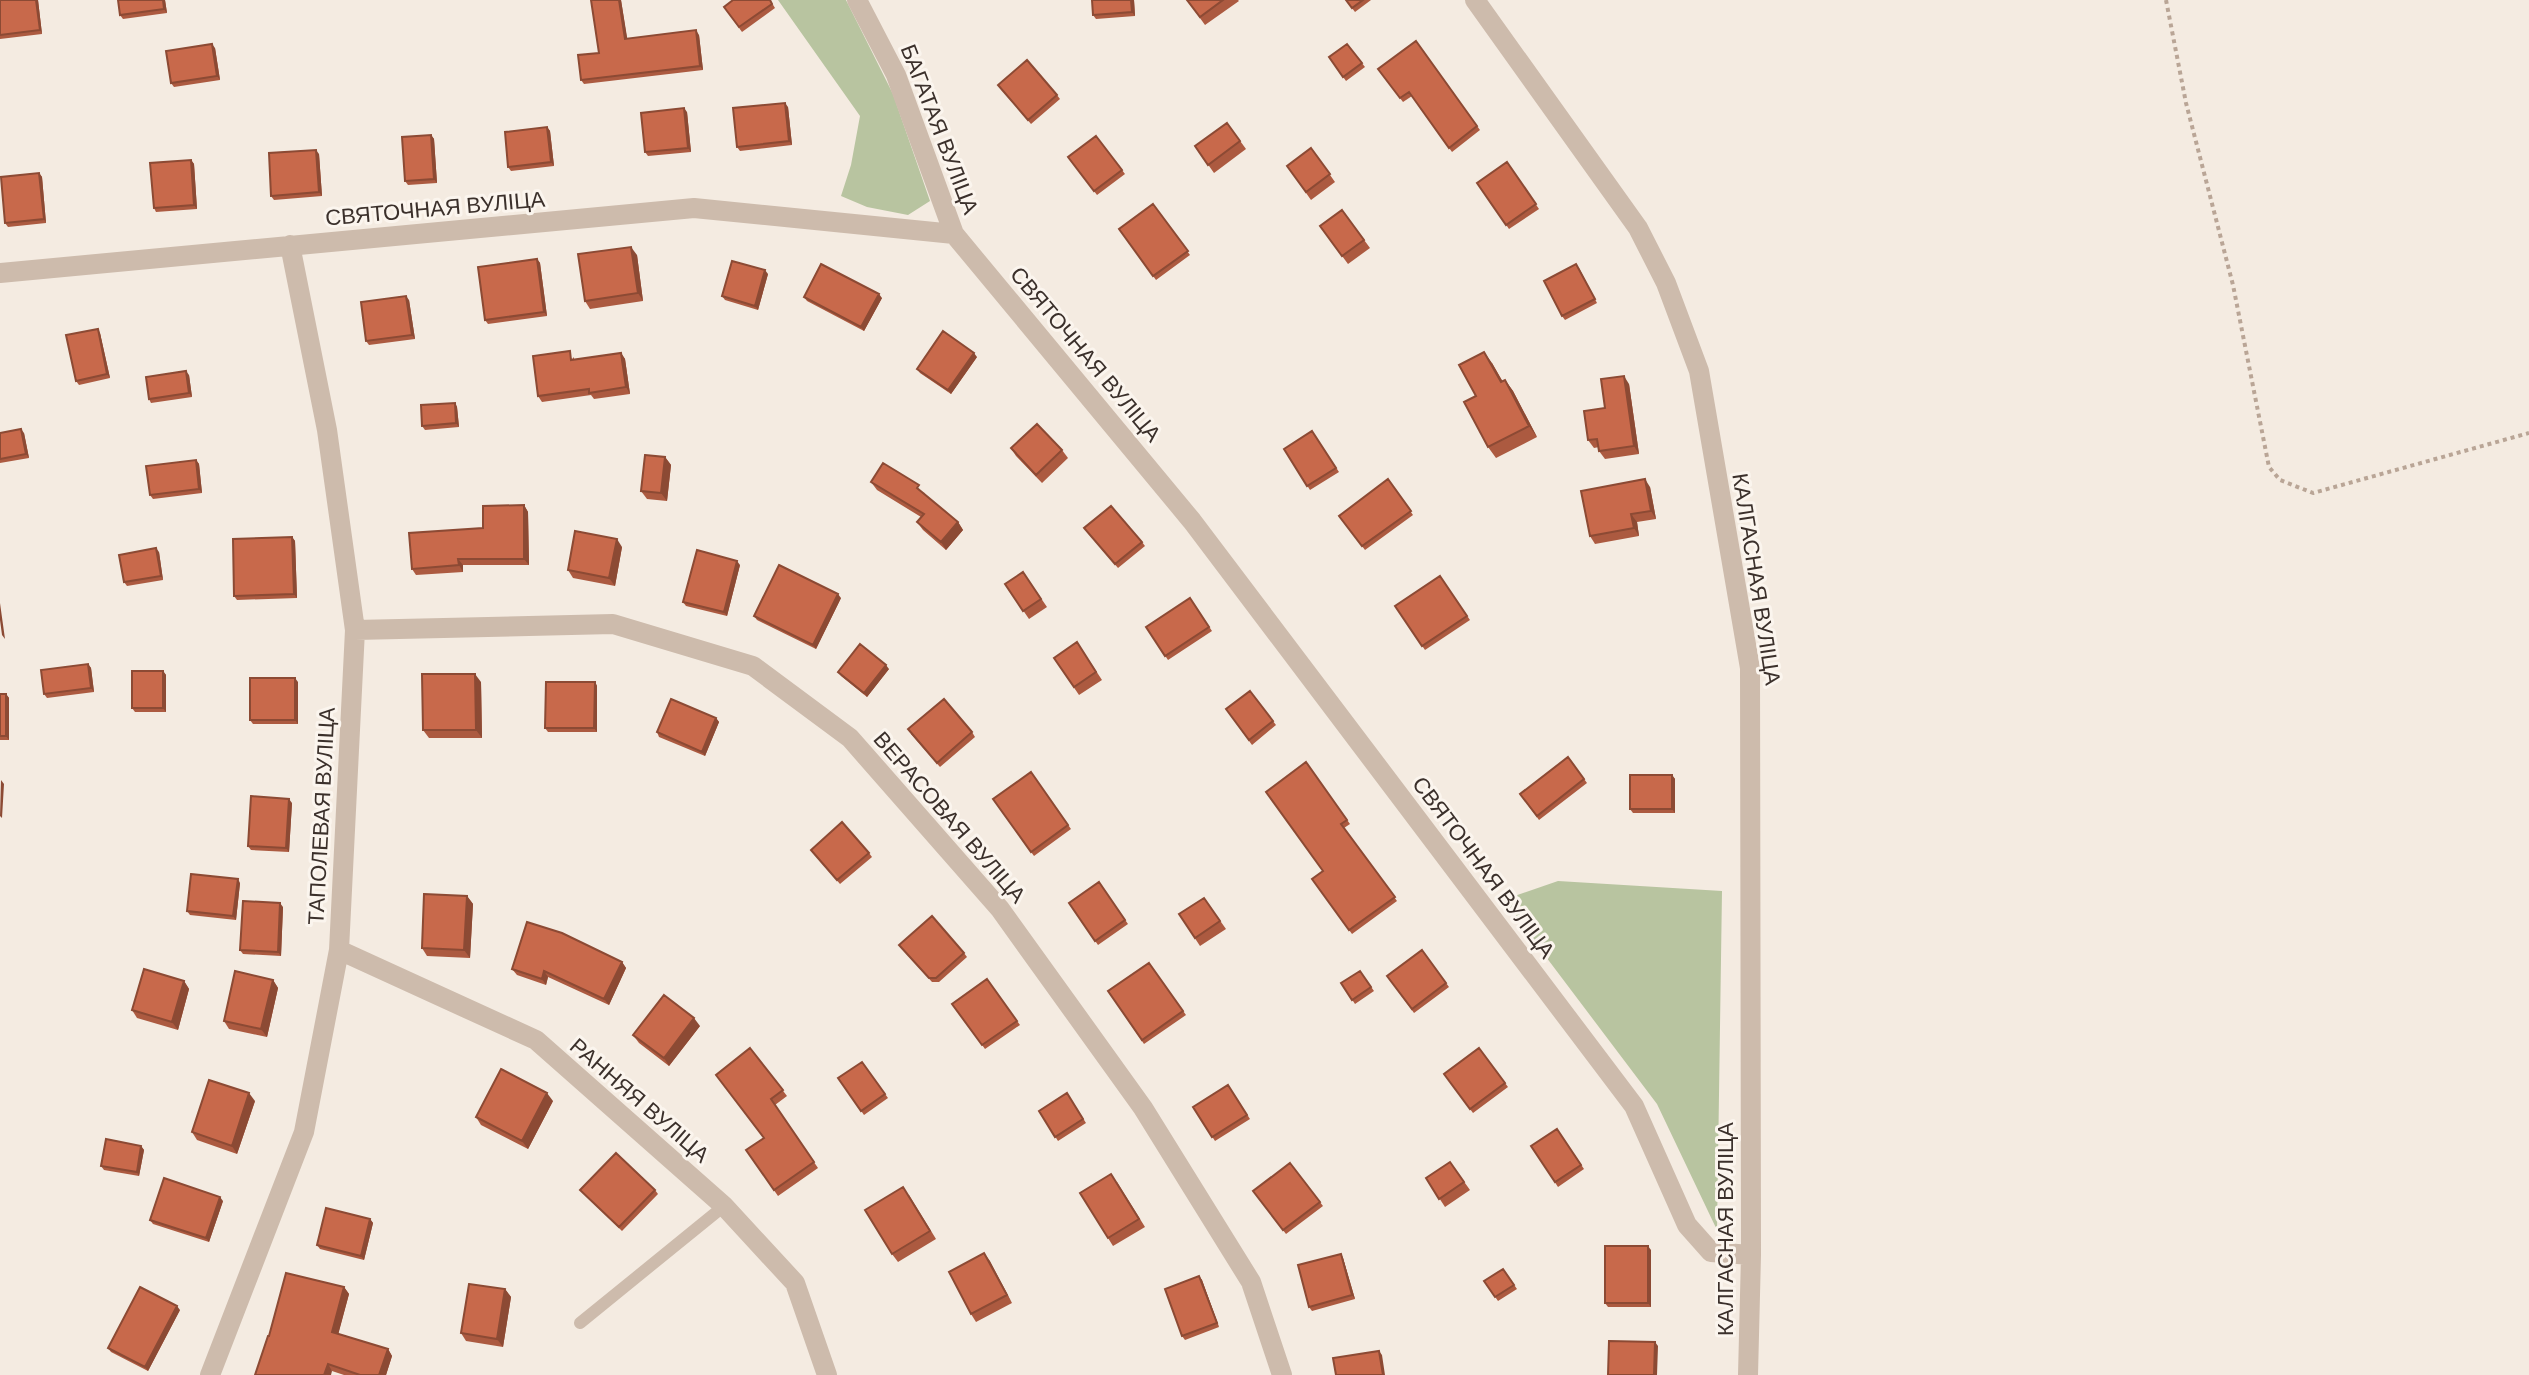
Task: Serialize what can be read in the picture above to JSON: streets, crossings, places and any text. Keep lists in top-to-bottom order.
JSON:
{
  "streets": {
    "street": [
      "БАГАТАЯ ВУЛІЦА",
      "СВЯТОЧНАЯ ВУЛІЦА",
      "КАЛГАСНАЯ ВУЛІЦА",
      "ТАПОЛЕВАЯ ВУЛІЦА",
      "ВЕРАСОВАЯ ВУЛІЦА",
      "РАННЯЯ ВУЛІЦА"
    ]
  },
  "crossings": [
    ["БАГАТАЯ ВУЛІЦА", "СВЯТОЧНАЯ ВУЛІЦА"],
    ["СВЯТОЧНАЯ ВУЛІЦА", "КАЛГАСНАЯ ВУЛІЦА"],
    ["СВЯТОЧНАЯ ВУЛІЦА", "ТАПОЛЕВАЯ ВУЛІЦА"],
    ["ТАПОЛЕВАЯ ВУЛІЦА", "ВЕРАСОВАЯ ВУЛІЦА"],
    ["ТАПОЛЕВАЯ ВУЛІЦА", "РАННЯЯ ВУЛІЦА"]
  ]
}
